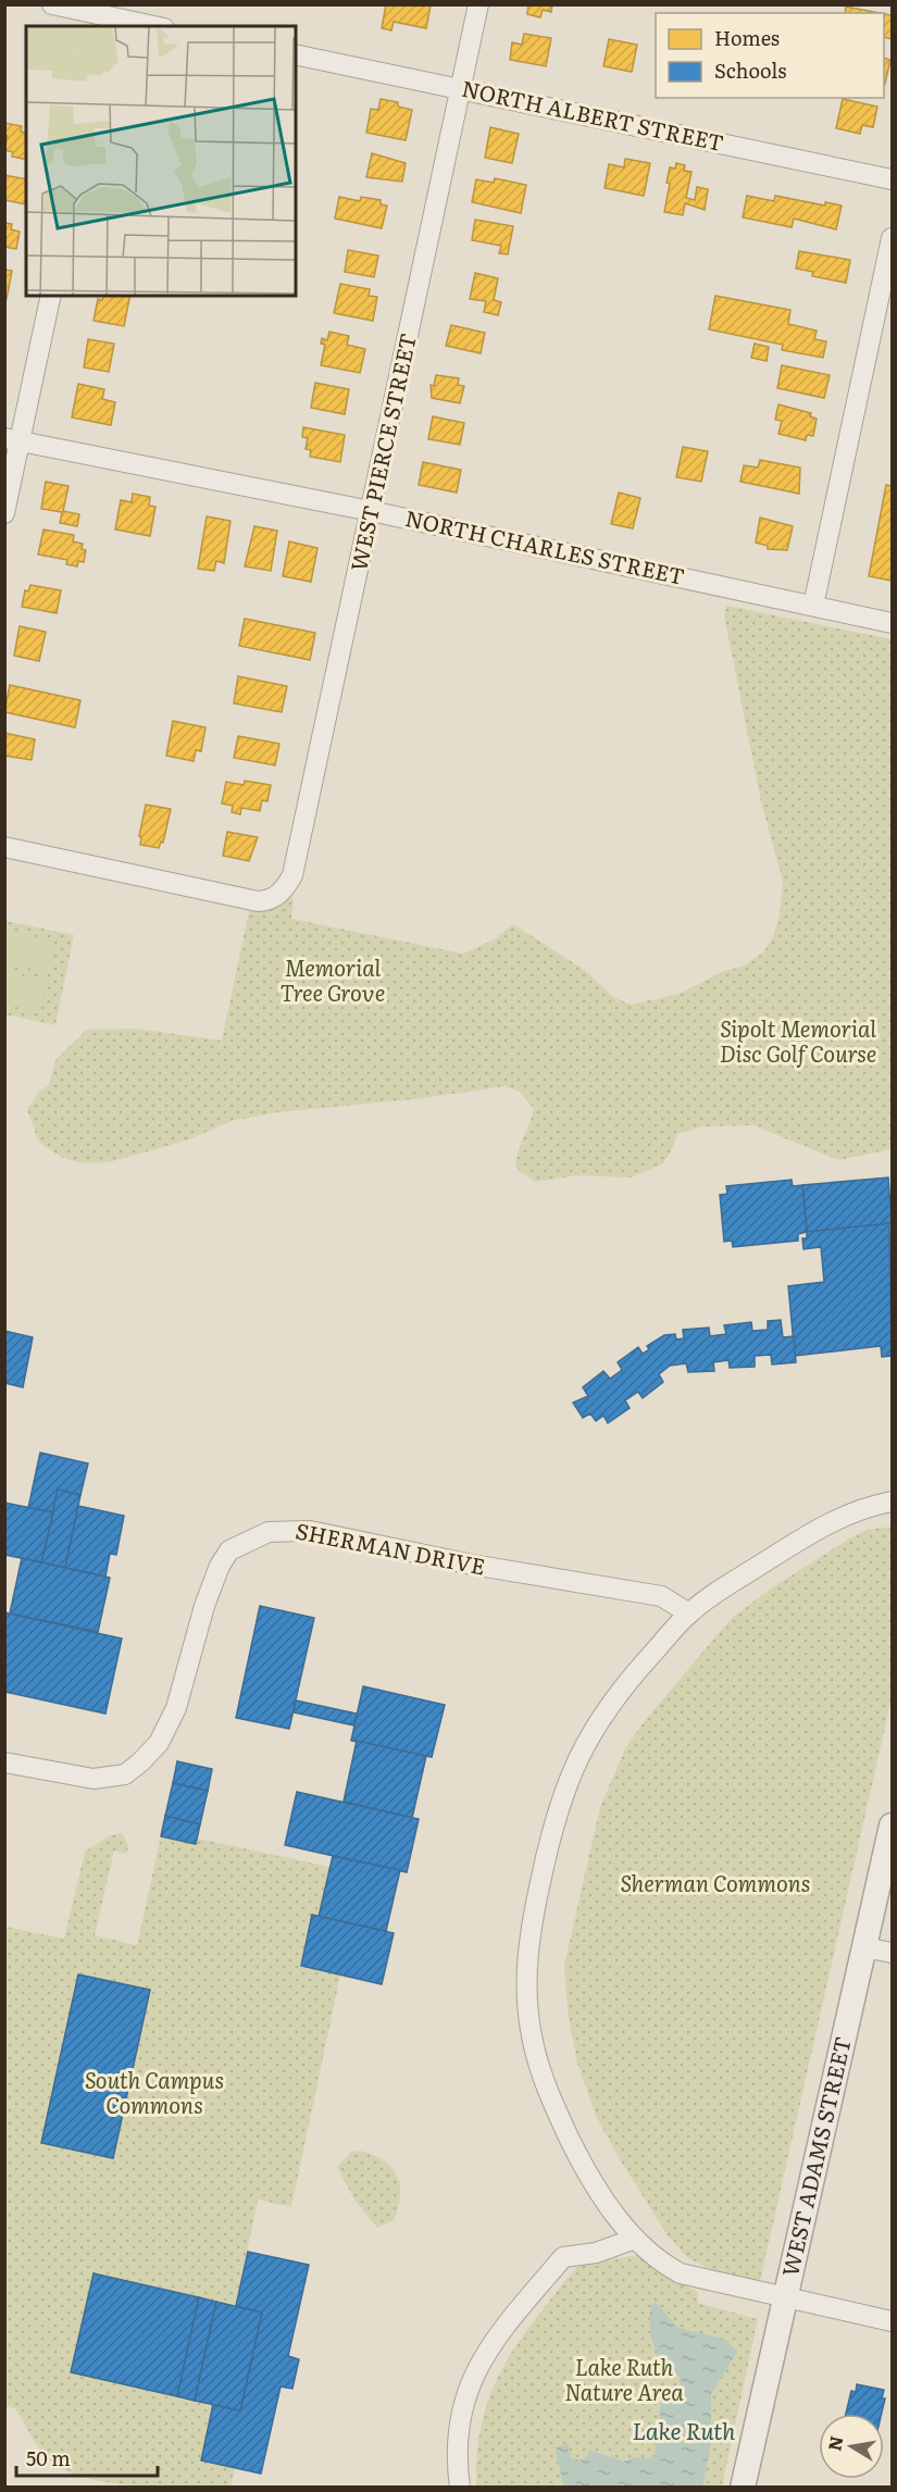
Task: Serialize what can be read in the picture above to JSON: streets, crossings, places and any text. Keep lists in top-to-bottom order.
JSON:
{
  "streets": {
    "street": [
      "NORTH ALBERT STREET",
      "WEST PIERCE STREET",
      "NORTH CHARLES STREET",
      "SHERMAN DRIVE",
      "WEST ADAMS STREET"
    ]
  },
  "crossings": [
    ["NORTH ALBERT STREET", "WEST PIERCE STREET"],
    ["WEST PIERCE STREET", "NORTH CHARLES STREET"]
  ],
  "water": ["Lake Ruth"],
  "parks": [
    "Memorial Tree Grove",
    "Sipolt Memorial Disc Golf Course",
    "Sherman Commons",
    "South Campus Commons",
    "Lake Ruth Nature Area"
  ],
  "legend": ["Homes", "Schools"],
  "scale_bar": "50 m",
  "north": "left"
}
